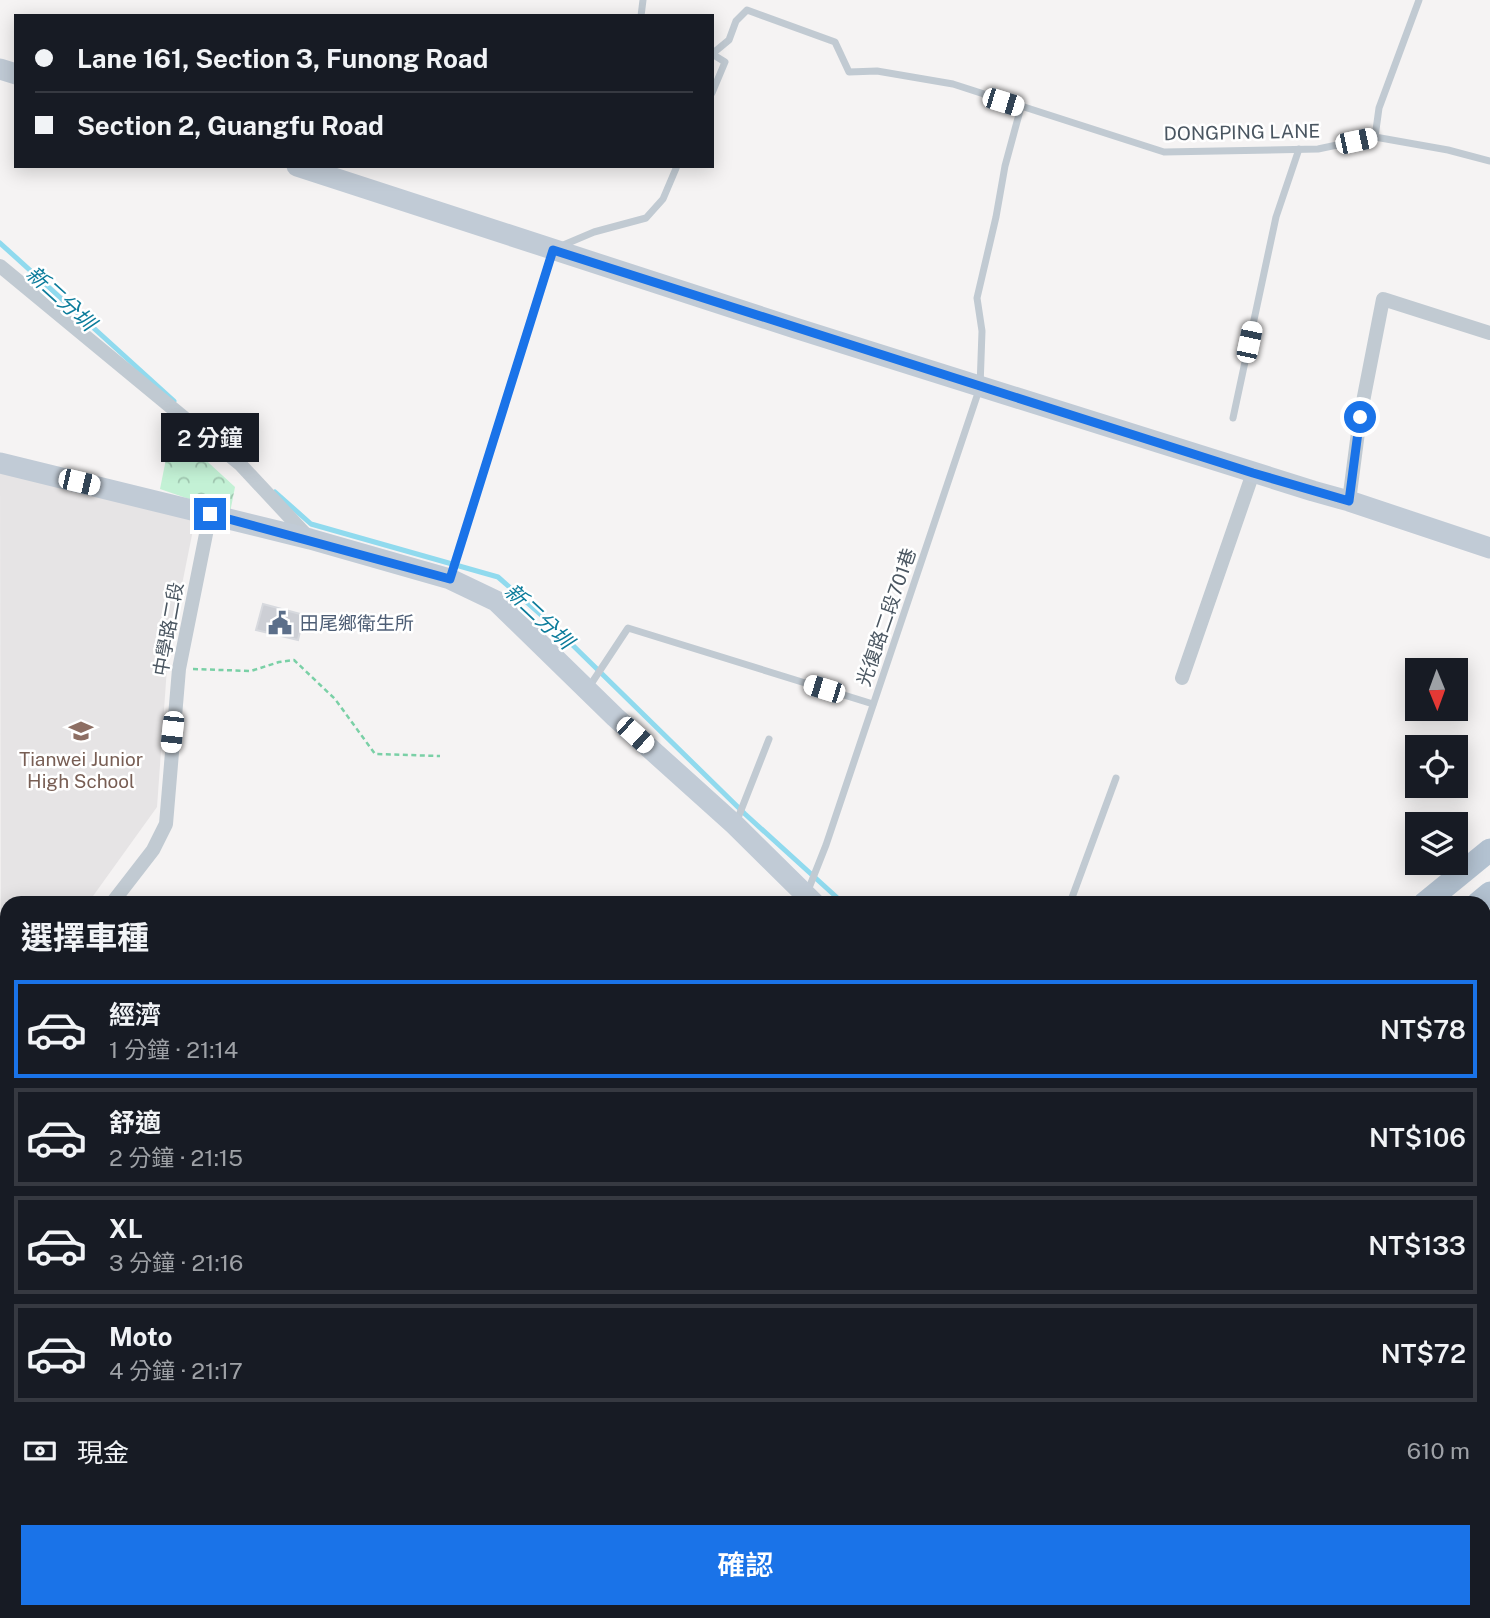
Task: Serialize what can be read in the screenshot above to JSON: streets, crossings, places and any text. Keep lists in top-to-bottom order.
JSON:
{
  "streets": {
    "street": ["中學路二段"],
    "lane": ["DONGPING LANE", "光復路二段701巷"]
  },
  "crossings": [
    ["DONGPING LANE", "光復路二段701巷"]
  ],
  "water": ["新二分圳"],
  "places": {
    "public building": ["田尾鄉衛生所"],
    "school or university": ["Tianwei Junior High School"]
  },
  "north": "bottom",
  "page": {
    "banner": ["Lane 161, Section 3, Funong Road", "Section 2, Guangfu Road"],
    "bubble": "2 分鐘",
    "heading": "選擇車種",
    "list": [
      {
        "name": "經濟",
        "note": "1 分鐘 · 21:14",
        "value": "NT$78"
      },
      {
        "name": "舒適",
        "note": "2 分鐘 · 21:15",
        "value": "NT$106"
      },
      {
        "name": "XL",
        "note": "3 分鐘 · 21:16",
        "value": "NT$133"
      },
      {
        "name": "Moto",
        "note": "4 分鐘 · 21:17",
        "value": "NT$72"
      }
    ],
    "pay": ["現金", "610 m"],
    "buttons": "確認"
  }
}
